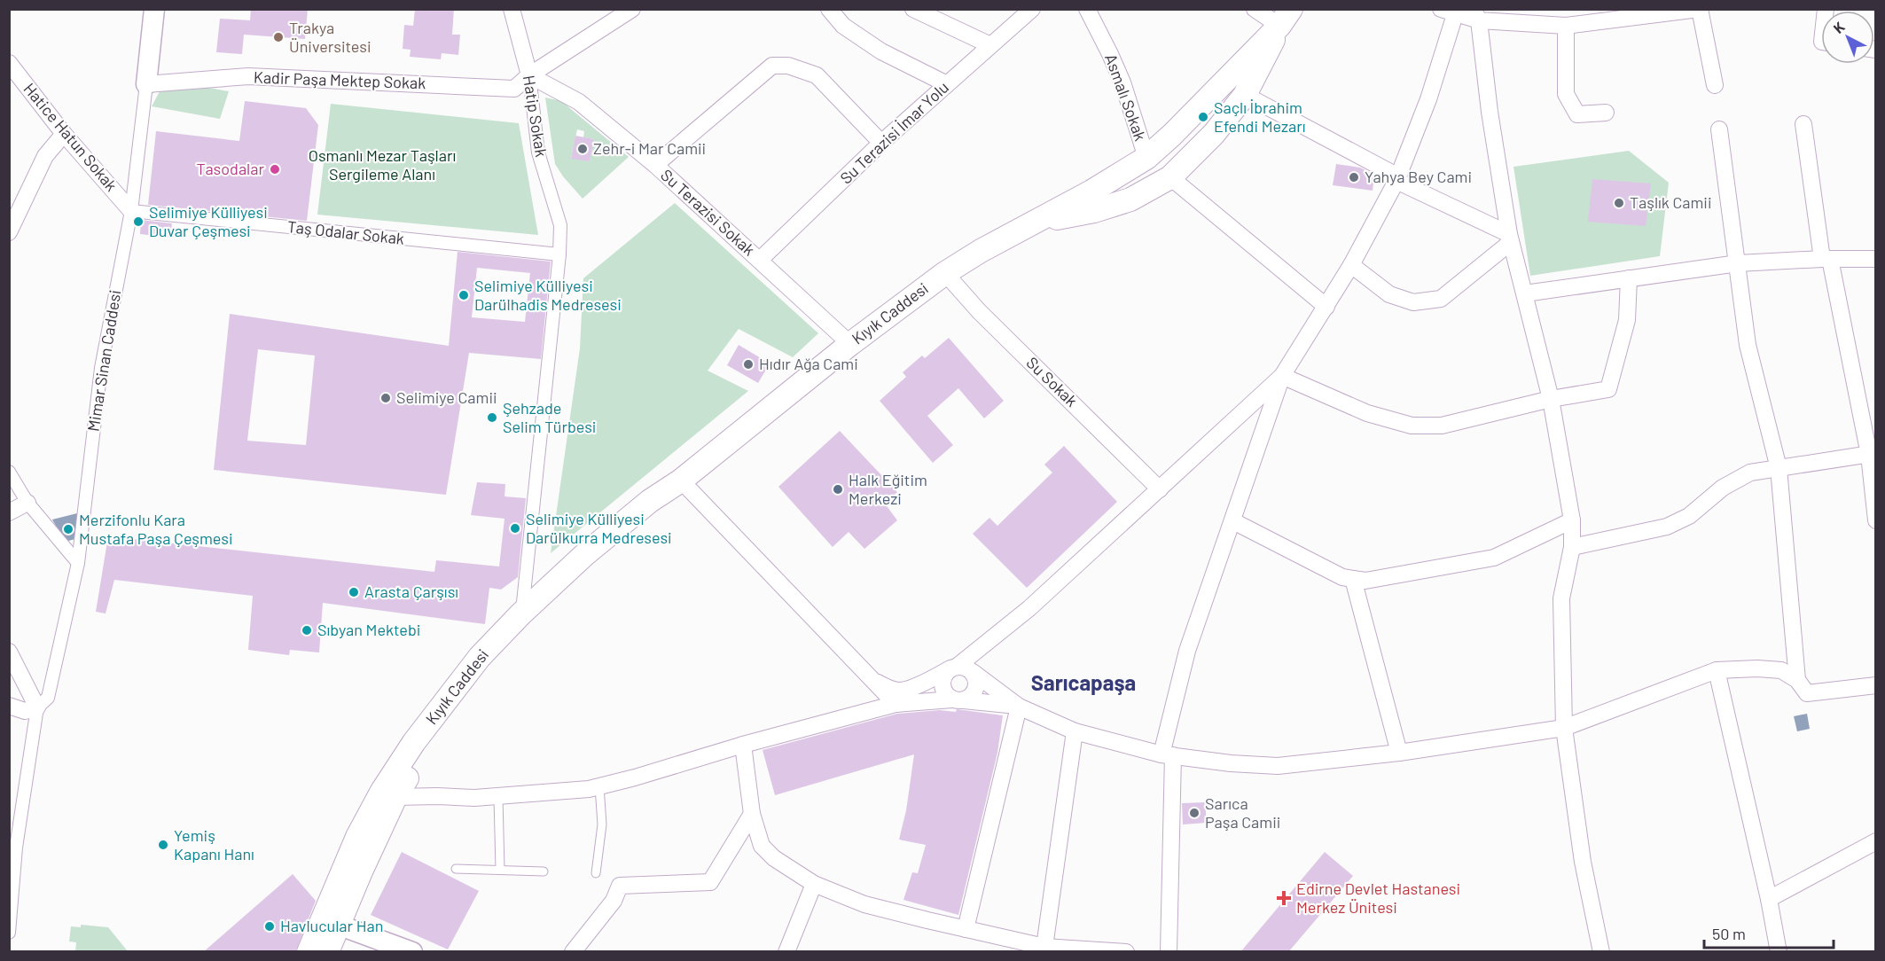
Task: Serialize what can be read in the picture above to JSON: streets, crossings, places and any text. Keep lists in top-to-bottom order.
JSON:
{
  "streets": {
    "main road": ["Kıyık Caddesi"],
    "street": [
      "Kadir Paşa Mektep Sokak",
      "Asmalı Sokak",
      "Hatip Sokak",
      "Su Terazisi İmar Yolu",
      "Hatice Hatun Sokak",
      "Su Terazisi Sokak",
      "Taş Odalar Sokak",
      "Mimar Sinan Caddesi",
      "Su Sokak"
    ]
  },
  "crossings": [
    ["Kadir Paşa Mektep Sokak", "Hatip Sokak"],
    ["Kadir Paşa Mektep Sokak", "Su Terazisi Sokak"],
    ["Kadir Paşa Mektep Sokak", "Mimar Sinan Caddesi"],
    ["Asmalı Sokak", "Kıyık Caddesi"],
    ["Hatip Sokak", "Su Terazisi Sokak"],
    ["Hatip Sokak", "Taş Odalar Sokak"],
    ["Hatip Sokak", "Kıyık Caddesi"],
    ["Su Terazisi İmar Yolu", "Su Terazisi Sokak"],
    ["Hatice Hatun Sokak", "Taş Odalar Sokak"],
    ["Hatice Hatun Sokak", "Mimar Sinan Caddesi"],
    ["Su Terazisi Sokak", "Kıyık Caddesi"],
    ["Taş Odalar Sokak", "Mimar Sinan Caddesi"],
    ["Kıyık Caddesi", "Su Sokak"]
  ],
  "districts": ["Sarıcapaşa"],
  "parks": ["Osmanlı Mezar Taşları Sergileme Alanı"],
  "places": {
    "other": [
      "Trakya Üniversitesi",
      "Saçlı İbrahim Efendi Mezarı",
      "Zehr-i Mar Camii",
      "Tasodalar",
      "Yahya Bey Cami",
      "Taşlık Camii",
      "Selimiye Külliyesi Duvar Çeşmesi",
      "Selimiye Külliyesi Darülhadis Medresesi",
      "Hıdır Ağa Cami",
      "Selimiye Camii",
      "Şehzade Selim Türbesi",
      "Halk Eğitim Merkezi",
      "Selimiye Külliyesi Darülkurra Medresesi",
      "Merzifonlu Kara Mustafa Paşa Çeşmesi",
      "Arasta Çarşısı",
      "Sıbyan Mektebi",
      "Sarıca Paşa Camii",
      "Yemiş Kapanı Hanı",
      "Havlucular Han"
    ],
    "health": ["Edirne Devlet Hastanesi Merkez Ünitesi"]
  },
  "scale_bar": "50 m",
  "north": "top left"
}
